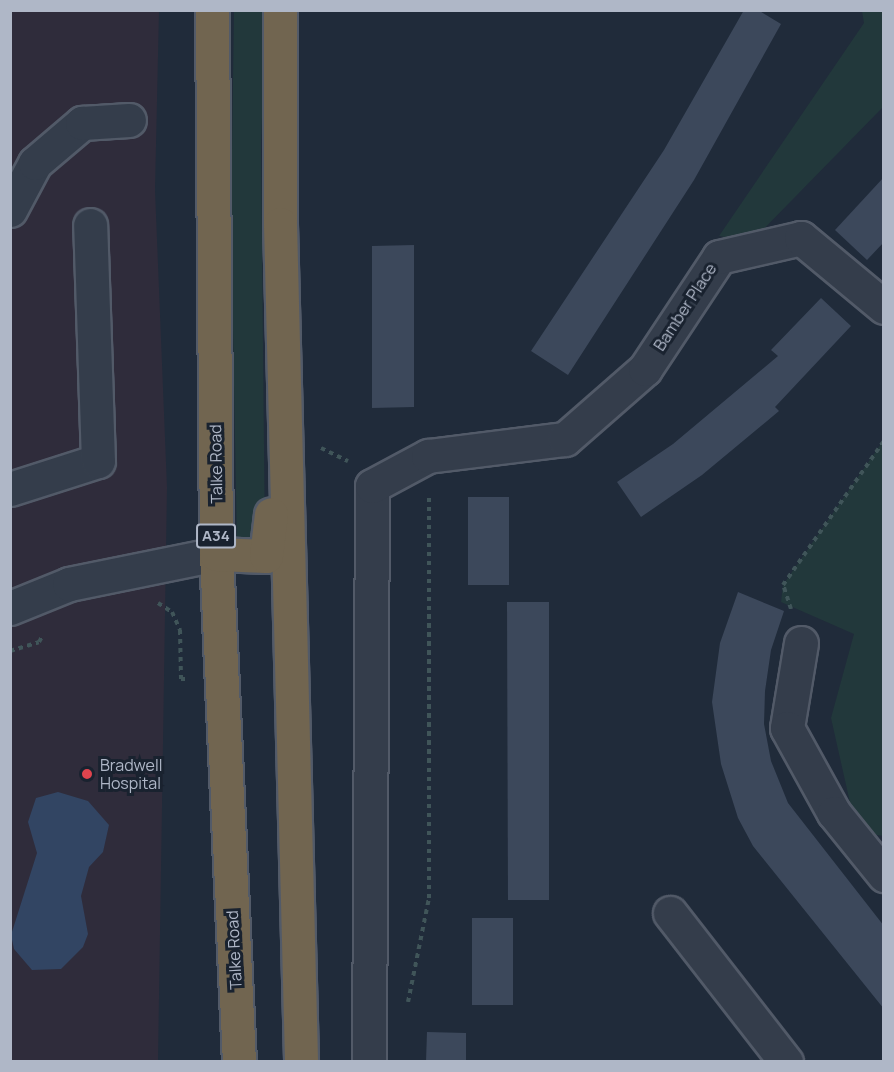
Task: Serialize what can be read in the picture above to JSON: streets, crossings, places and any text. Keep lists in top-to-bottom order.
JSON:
{
  "streets": {
    "highway": ["Talke Road", "A34"],
    "street": ["Bamber Place"]
  },
  "places": ["Bradwell Hospital"]
}
